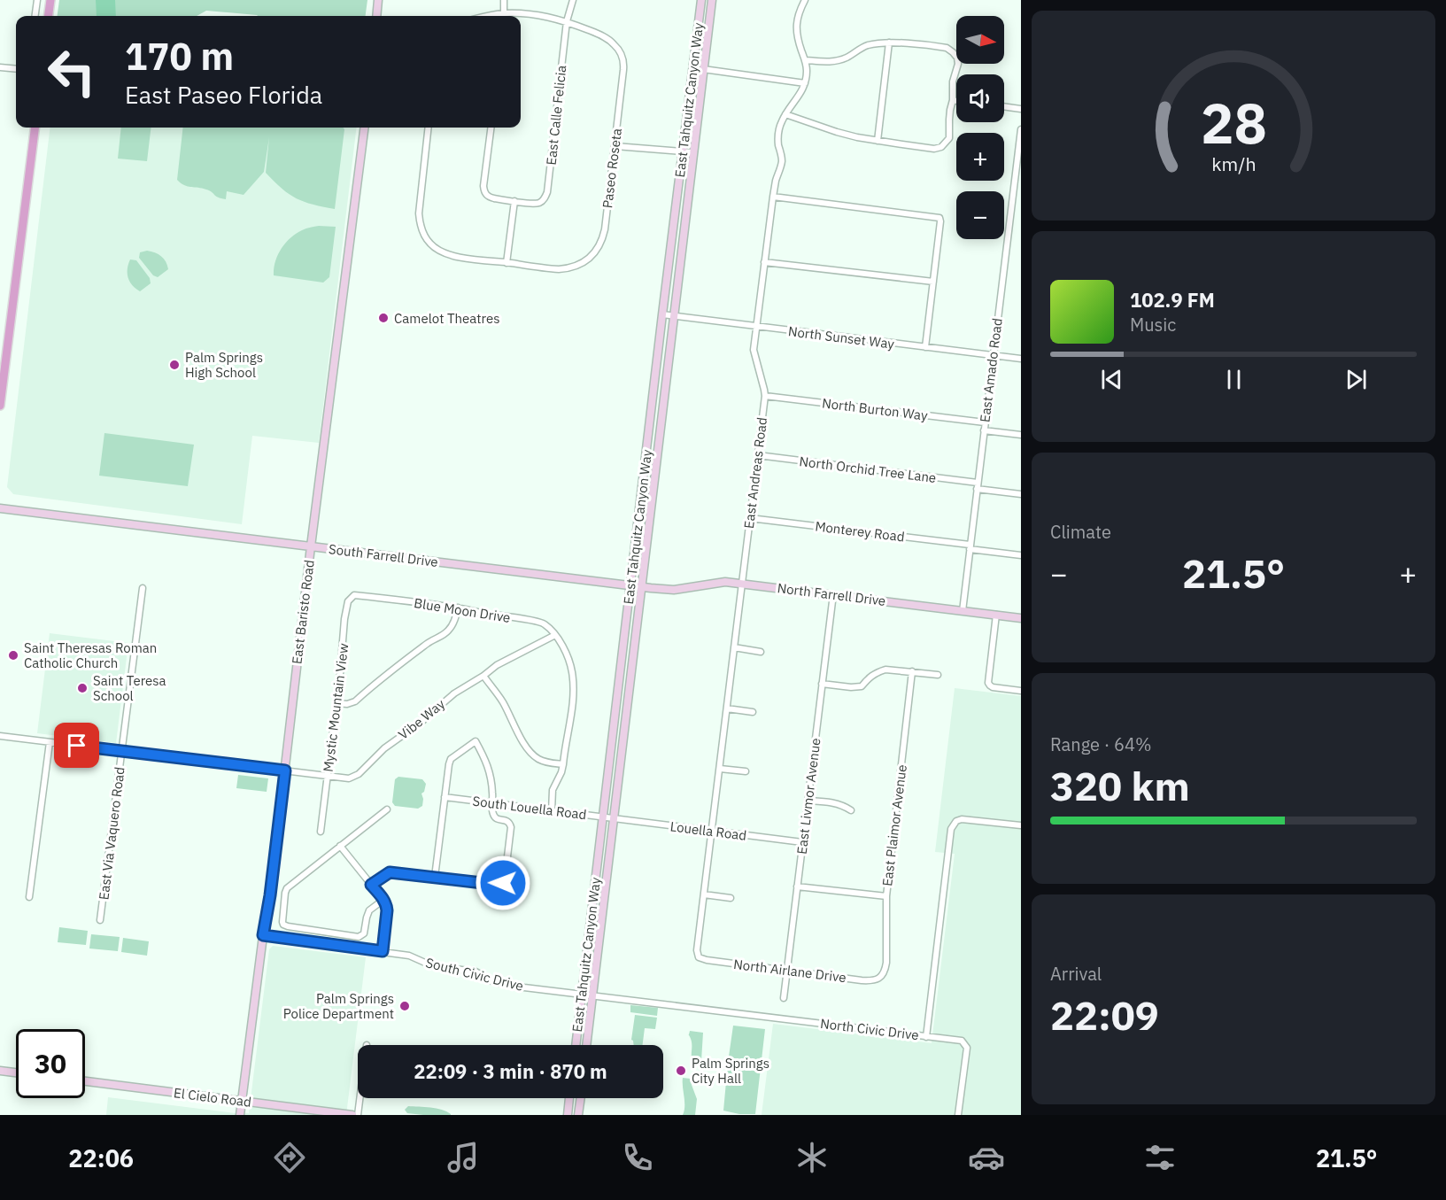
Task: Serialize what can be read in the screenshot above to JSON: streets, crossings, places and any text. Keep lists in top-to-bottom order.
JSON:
{
  "streets": {
    "main road": [
      "East Tahquitz Canyon Way",
      "South Farrell Drive",
      "North Farrell Drive",
      "East Baristo Road",
      "El Cielo Road"
    ],
    "street": [
      "East Calle Felicia",
      "Paseo Roseta",
      "North Sunset Way",
      "East Amado Road",
      "North Burton Way",
      "North Orchid Tree Lane",
      "East Andreas Road",
      "Monterey Road",
      "Blue Moon Drive",
      "Mystic Mountain View",
      "Vibe Way",
      "East Livmor Avenue",
      "South Louella Road",
      "East Plaimor Avenue",
      "Louella Road",
      "East Via Vaquero Road",
      "North Airlane Drive",
      "South Civic Drive",
      "North Civic Drive"
    ]
  },
  "crossings": [
    ["East Tahquitz Canyon Way", "North Sunset Way"],
    ["East Tahquitz Canyon Way", "South Farrell Drive"],
    ["East Tahquitz Canyon Way", "North Farrell Drive"],
    ["East Tahquitz Canyon Way", "South Louella Road"],
    ["East Tahquitz Canyon Way", "Louella Road"],
    ["East Tahquitz Canyon Way", "South Civic Drive"],
    ["East Tahquitz Canyon Way", "North Civic Drive"],
    ["East Calle Felicia", "Paseo Roseta"],
    ["North Sunset Way", "East Amado Road"],
    ["North Sunset Way", "East Andreas Road"],
    ["East Amado Road", "North Burton Way"],
    ["East Amado Road", "North Orchid Tree Lane"],
    ["East Amado Road", "Monterey Road"],
    ["East Amado Road", "North Farrell Drive"],
    ["North Burton Way", "East Andreas Road"],
    ["North Orchid Tree Lane", "East Andreas Road"],
    ["East Andreas Road", "Monterey Road"],
    ["East Andreas Road", "North Farrell Drive"],
    ["East Andreas Road", "Louella Road"],
    ["East Andreas Road", "North Airlane Drive"],
    ["South Farrell Drive", "North Farrell Drive"],
    ["South Farrell Drive", "East Baristo Road"],
    ["North Farrell Drive", "East Livmor Avenue"],
    ["Blue Moon Drive", "Mystic Mountain View"],
    ["Blue Moon Drive", "Vibe Way"],
    ["East Baristo Road", "Vibe Way"],
    ["East Baristo Road", "South Civic Drive"],
    ["East Baristo Road", "El Cielo Road"],
    ["Mystic Mountain View", "Vibe Way"],
    ["Vibe Way", "East Via Vaquero Road"],
    ["East Livmor Avenue", "Louella Road"],
    ["East Livmor Avenue", "North Airlane Drive"],
    ["South Louella Road", "Louella Road"],
    ["East Plaimor Avenue", "North Airlane Drive"],
    ["South Civic Drive", "North Civic Drive"]
  ],
  "places": [
    "Camelot Theatres",
    "Palm Springs High School",
    "Saint Theresas Roman Catholic Church",
    "Saint Teresa School",
    "Palm Springs Police Department",
    "Palm Springs City Hall"
  ],
  "north": "right",
  "page": {
    "map_buttons": ["+", "−"],
    "turn": ["170 m", "East Paseo Florida"],
    "song": ["102.9 FM", "Music"],
    "tile": [
      "Climate",
      ["Range · 64%", "320 km"],
      ["Arrival", "22:09"]
    ],
    "heat": ["−", "21.5°", "+"],
    "limit": "30",
    "trip": "22:09 · 3 min · 870 m",
    "tabs": ["22:06", "21.5°"],
    "gauge": ["28", "km/h"]
  }
}
